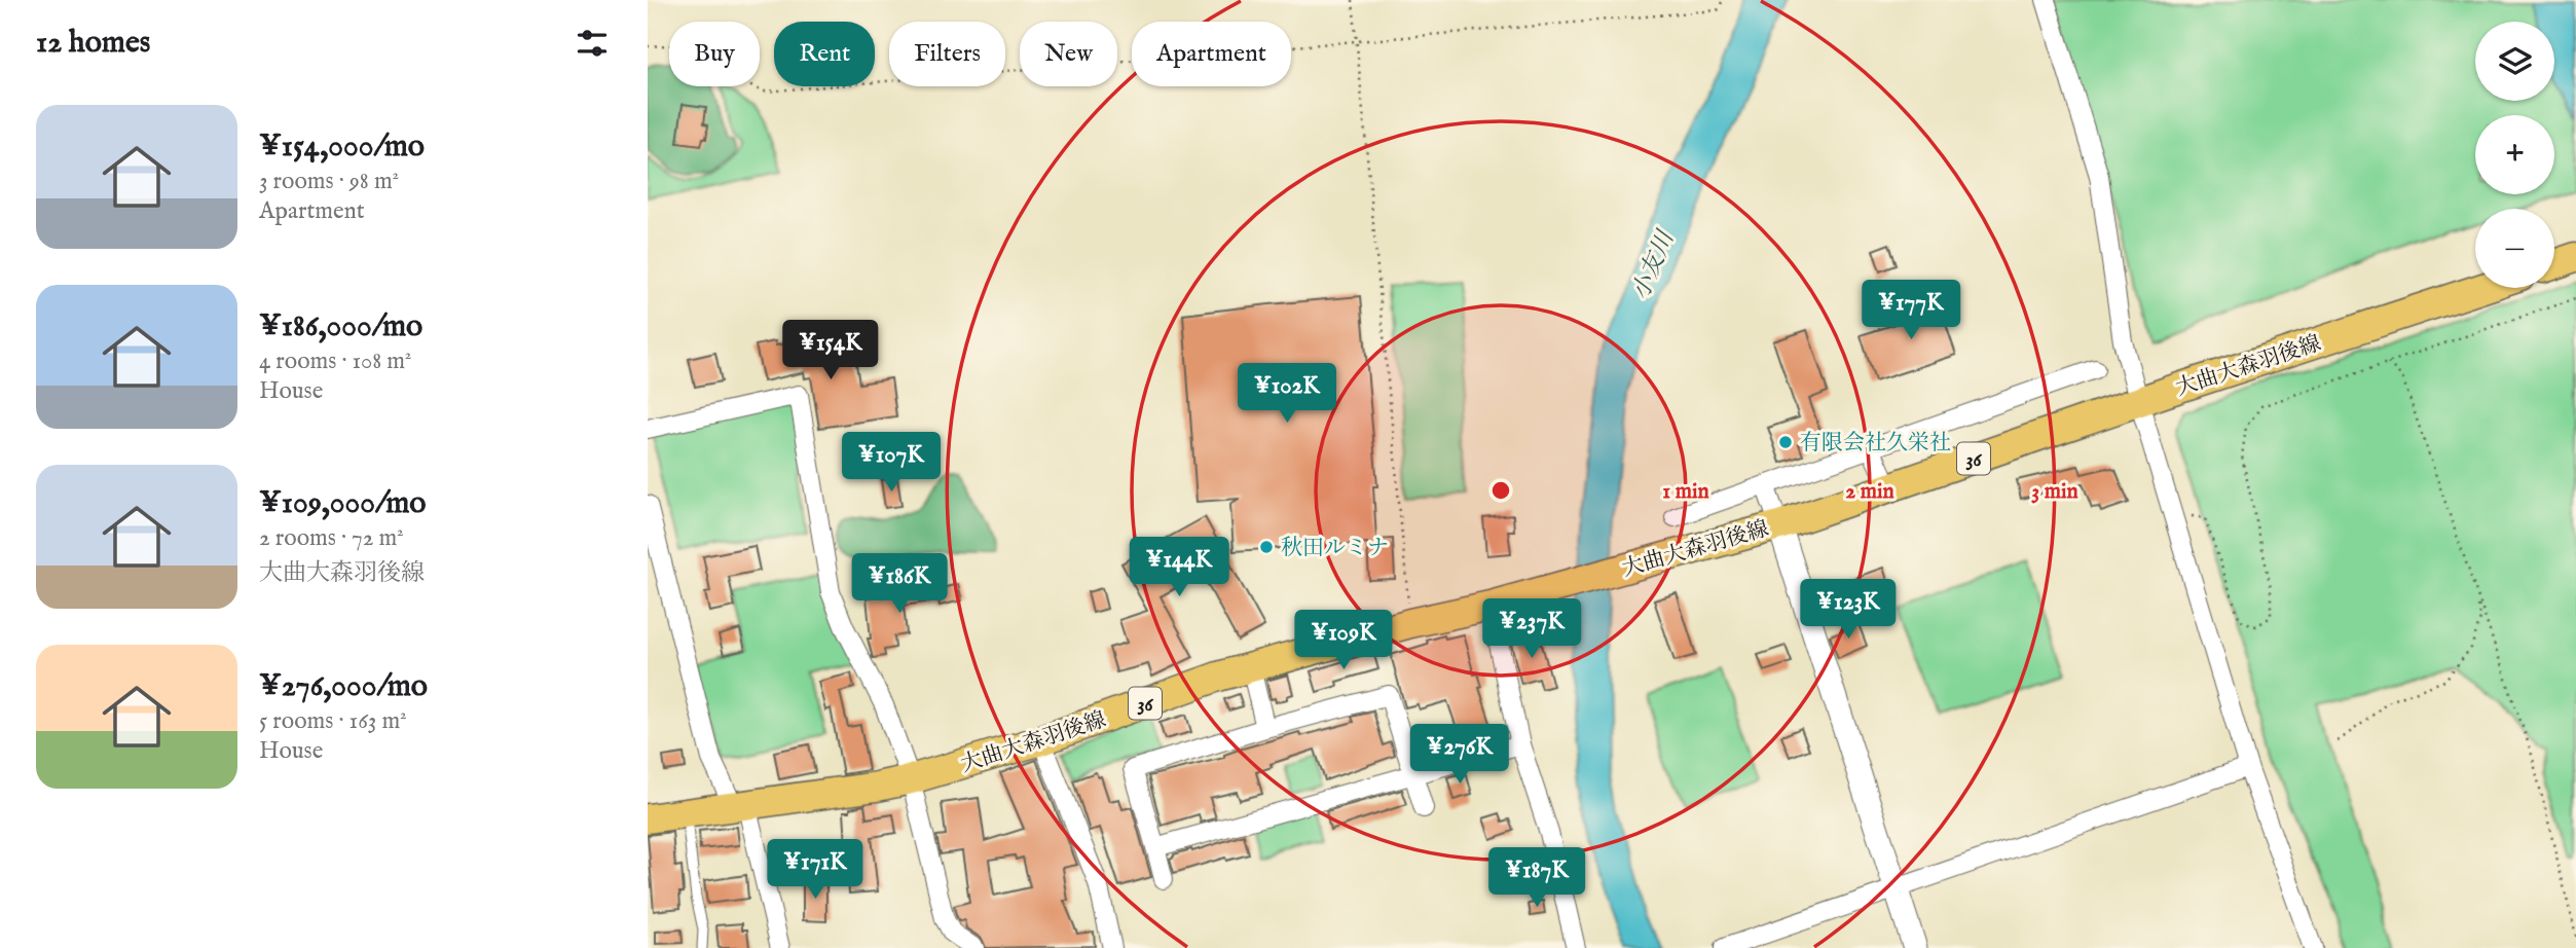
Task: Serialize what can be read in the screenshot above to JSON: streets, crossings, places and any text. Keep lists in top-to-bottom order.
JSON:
{
  "streets": {
    "main road": ["大曲大森羽後線", "36"]
  },
  "water": ["小友川"],
  "places": ["有限会社久栄社", "秋田ルミナ"],
  "page": {
    "heading": "12 homes",
    "map_buttons": ["+", "−"],
    "chip": [
      "Buy",
      "Rent",
      "Filters",
      "New",
      "Apartment"
    ],
    "list": [
      {
        "name": "¥154,000/mo",
        "note": "3 rooms · 98 m² · Apartment"
      },
      {
        "name": "¥186,000/mo",
        "note": "4 rooms · 108 m² · House"
      },
      {
        "name": "¥109,000/mo",
        "note": "2 rooms · 72 m² · 大曲大森羽後線"
      },
      {
        "name": "¥276,000/mo",
        "note": "5 rooms · 163 m² · House"
      }
    ],
    "price": [
      "¥177K",
      "¥154K",
      "¥102K",
      "¥107K",
      "¥144K",
      "¥186K",
      "¥123K",
      "¥237K",
      "¥109K",
      "¥276K",
      "¥171K",
      "¥187K"
    ]
  },
  "rings": ["1 min", "2 min", "3 min"]
}
